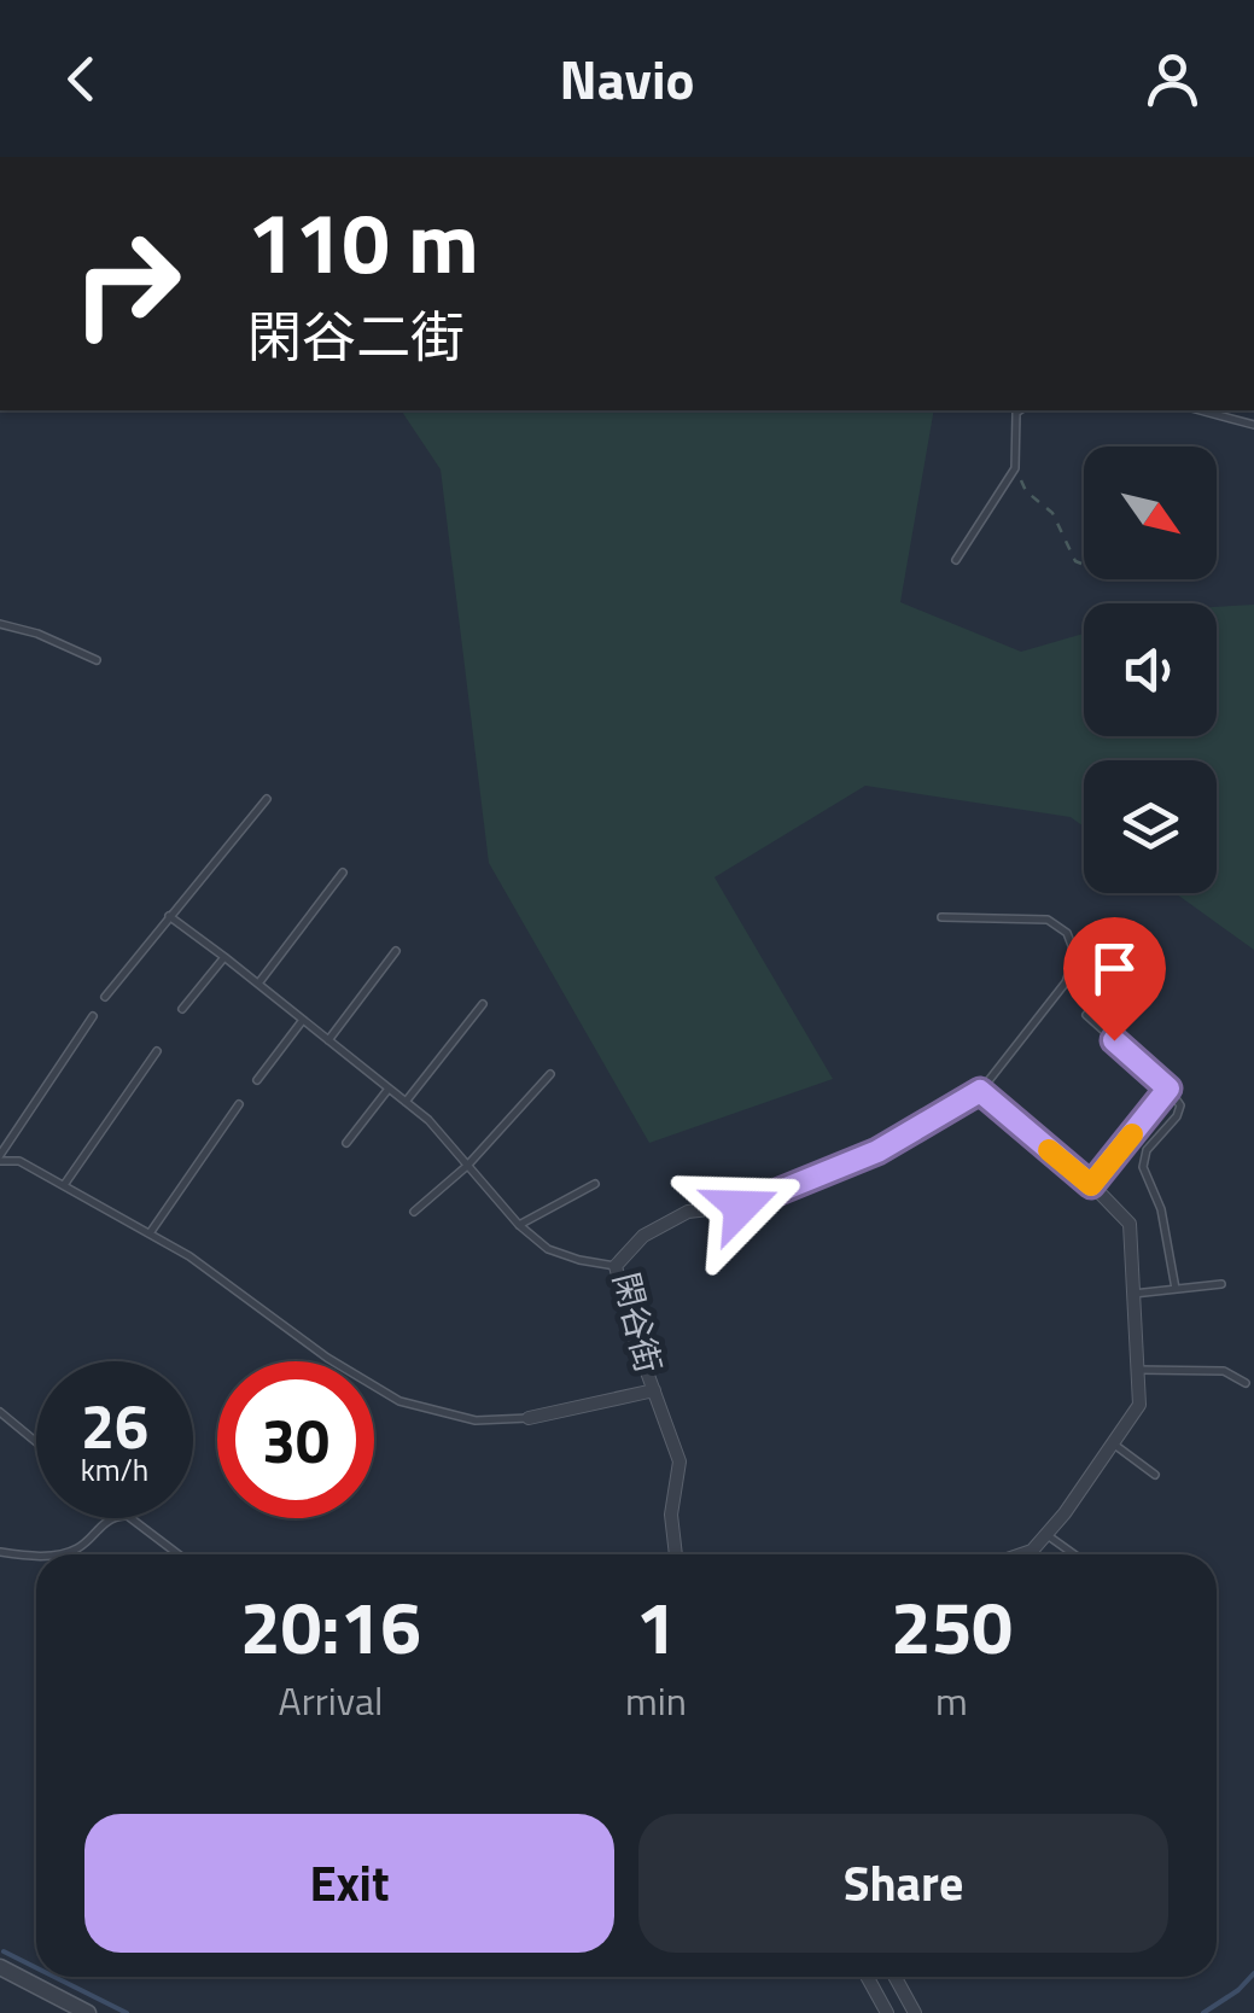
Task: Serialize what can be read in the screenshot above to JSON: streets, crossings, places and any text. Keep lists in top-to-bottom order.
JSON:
{
  "streets": {
    "street": ["閑谷街"]
  },
  "north": "bottom right",
  "page": {
    "header": "Navio",
    "turn": ["110 m", "閑谷二街"],
    "speed": "26 km/h",
    "limit": "30",
    "eta": [
      "20:16",
      "Arrival",
      "1",
      "min",
      "250",
      "m"
    ],
    "buttons": ["Exit", "Share"]
  }
}
